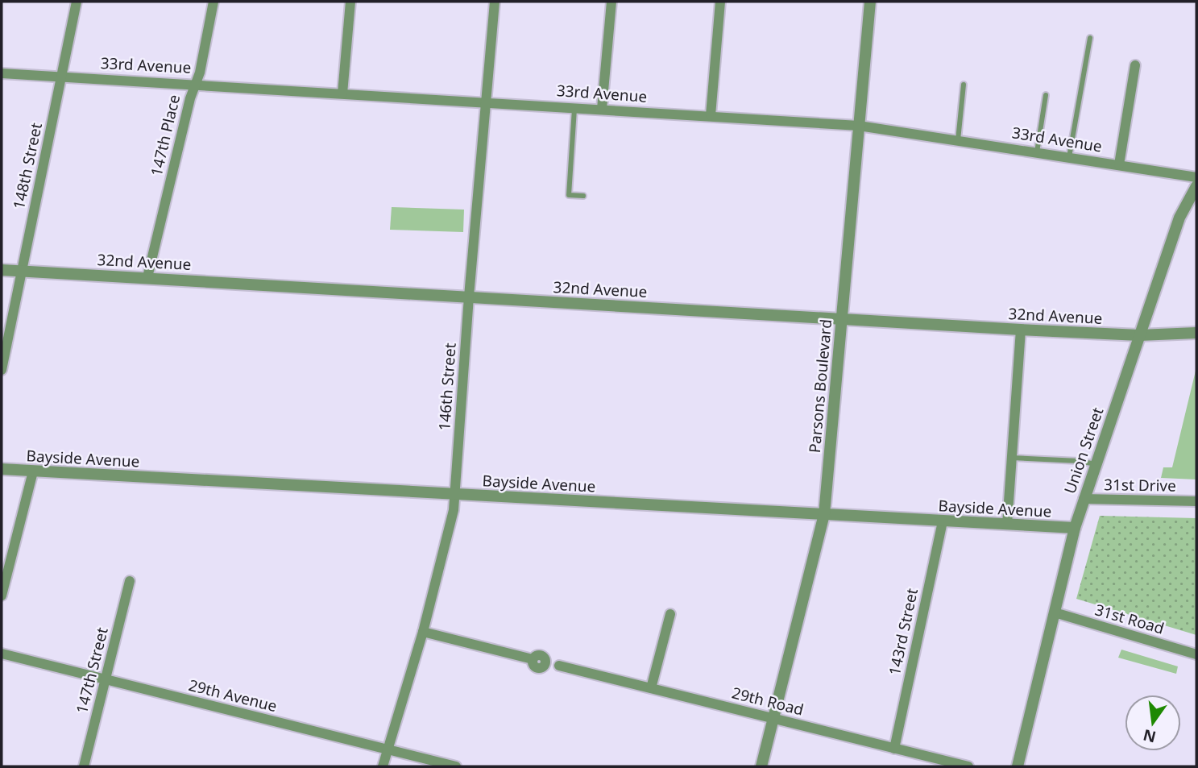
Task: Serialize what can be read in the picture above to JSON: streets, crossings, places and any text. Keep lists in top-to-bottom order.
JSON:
{
  "streets": {
    "street": [
      "33rd Avenue",
      "147th Place",
      "148th Street",
      "32nd Avenue",
      "Parsons Boulevard",
      "146th Street",
      "Union Street",
      "Bayside Avenue",
      "31st Drive",
      "31st Road",
      "143rd Street",
      "147th Street",
      "29th Avenue",
      "29th Road"
    ]
  },
  "crossings": [
    ["33rd Avenue", "147th Place"],
    ["33rd Avenue", "148th Street"],
    ["33rd Avenue", "Parsons Boulevard"],
    ["33rd Avenue", "146th Street"],
    ["147th Place", "32nd Avenue"],
    ["148th Street", "32nd Avenue"],
    ["32nd Avenue", "Parsons Boulevard"],
    ["32nd Avenue", "146th Street"],
    ["32nd Avenue", "Union Street"],
    ["Parsons Boulevard", "Bayside Avenue"],
    ["Parsons Boulevard", "29th Road"],
    ["146th Street", "Bayside Avenue"],
    ["146th Street", "29th Avenue"],
    ["Union Street", "Bayside Avenue"],
    ["Union Street", "31st Drive"],
    ["Union Street", "31st Road"],
    ["Bayside Avenue", "143rd Street"],
    ["143rd Street", "29th Road"],
    ["147th Street", "29th Avenue"]
  ],
  "north": "bottom"
}
